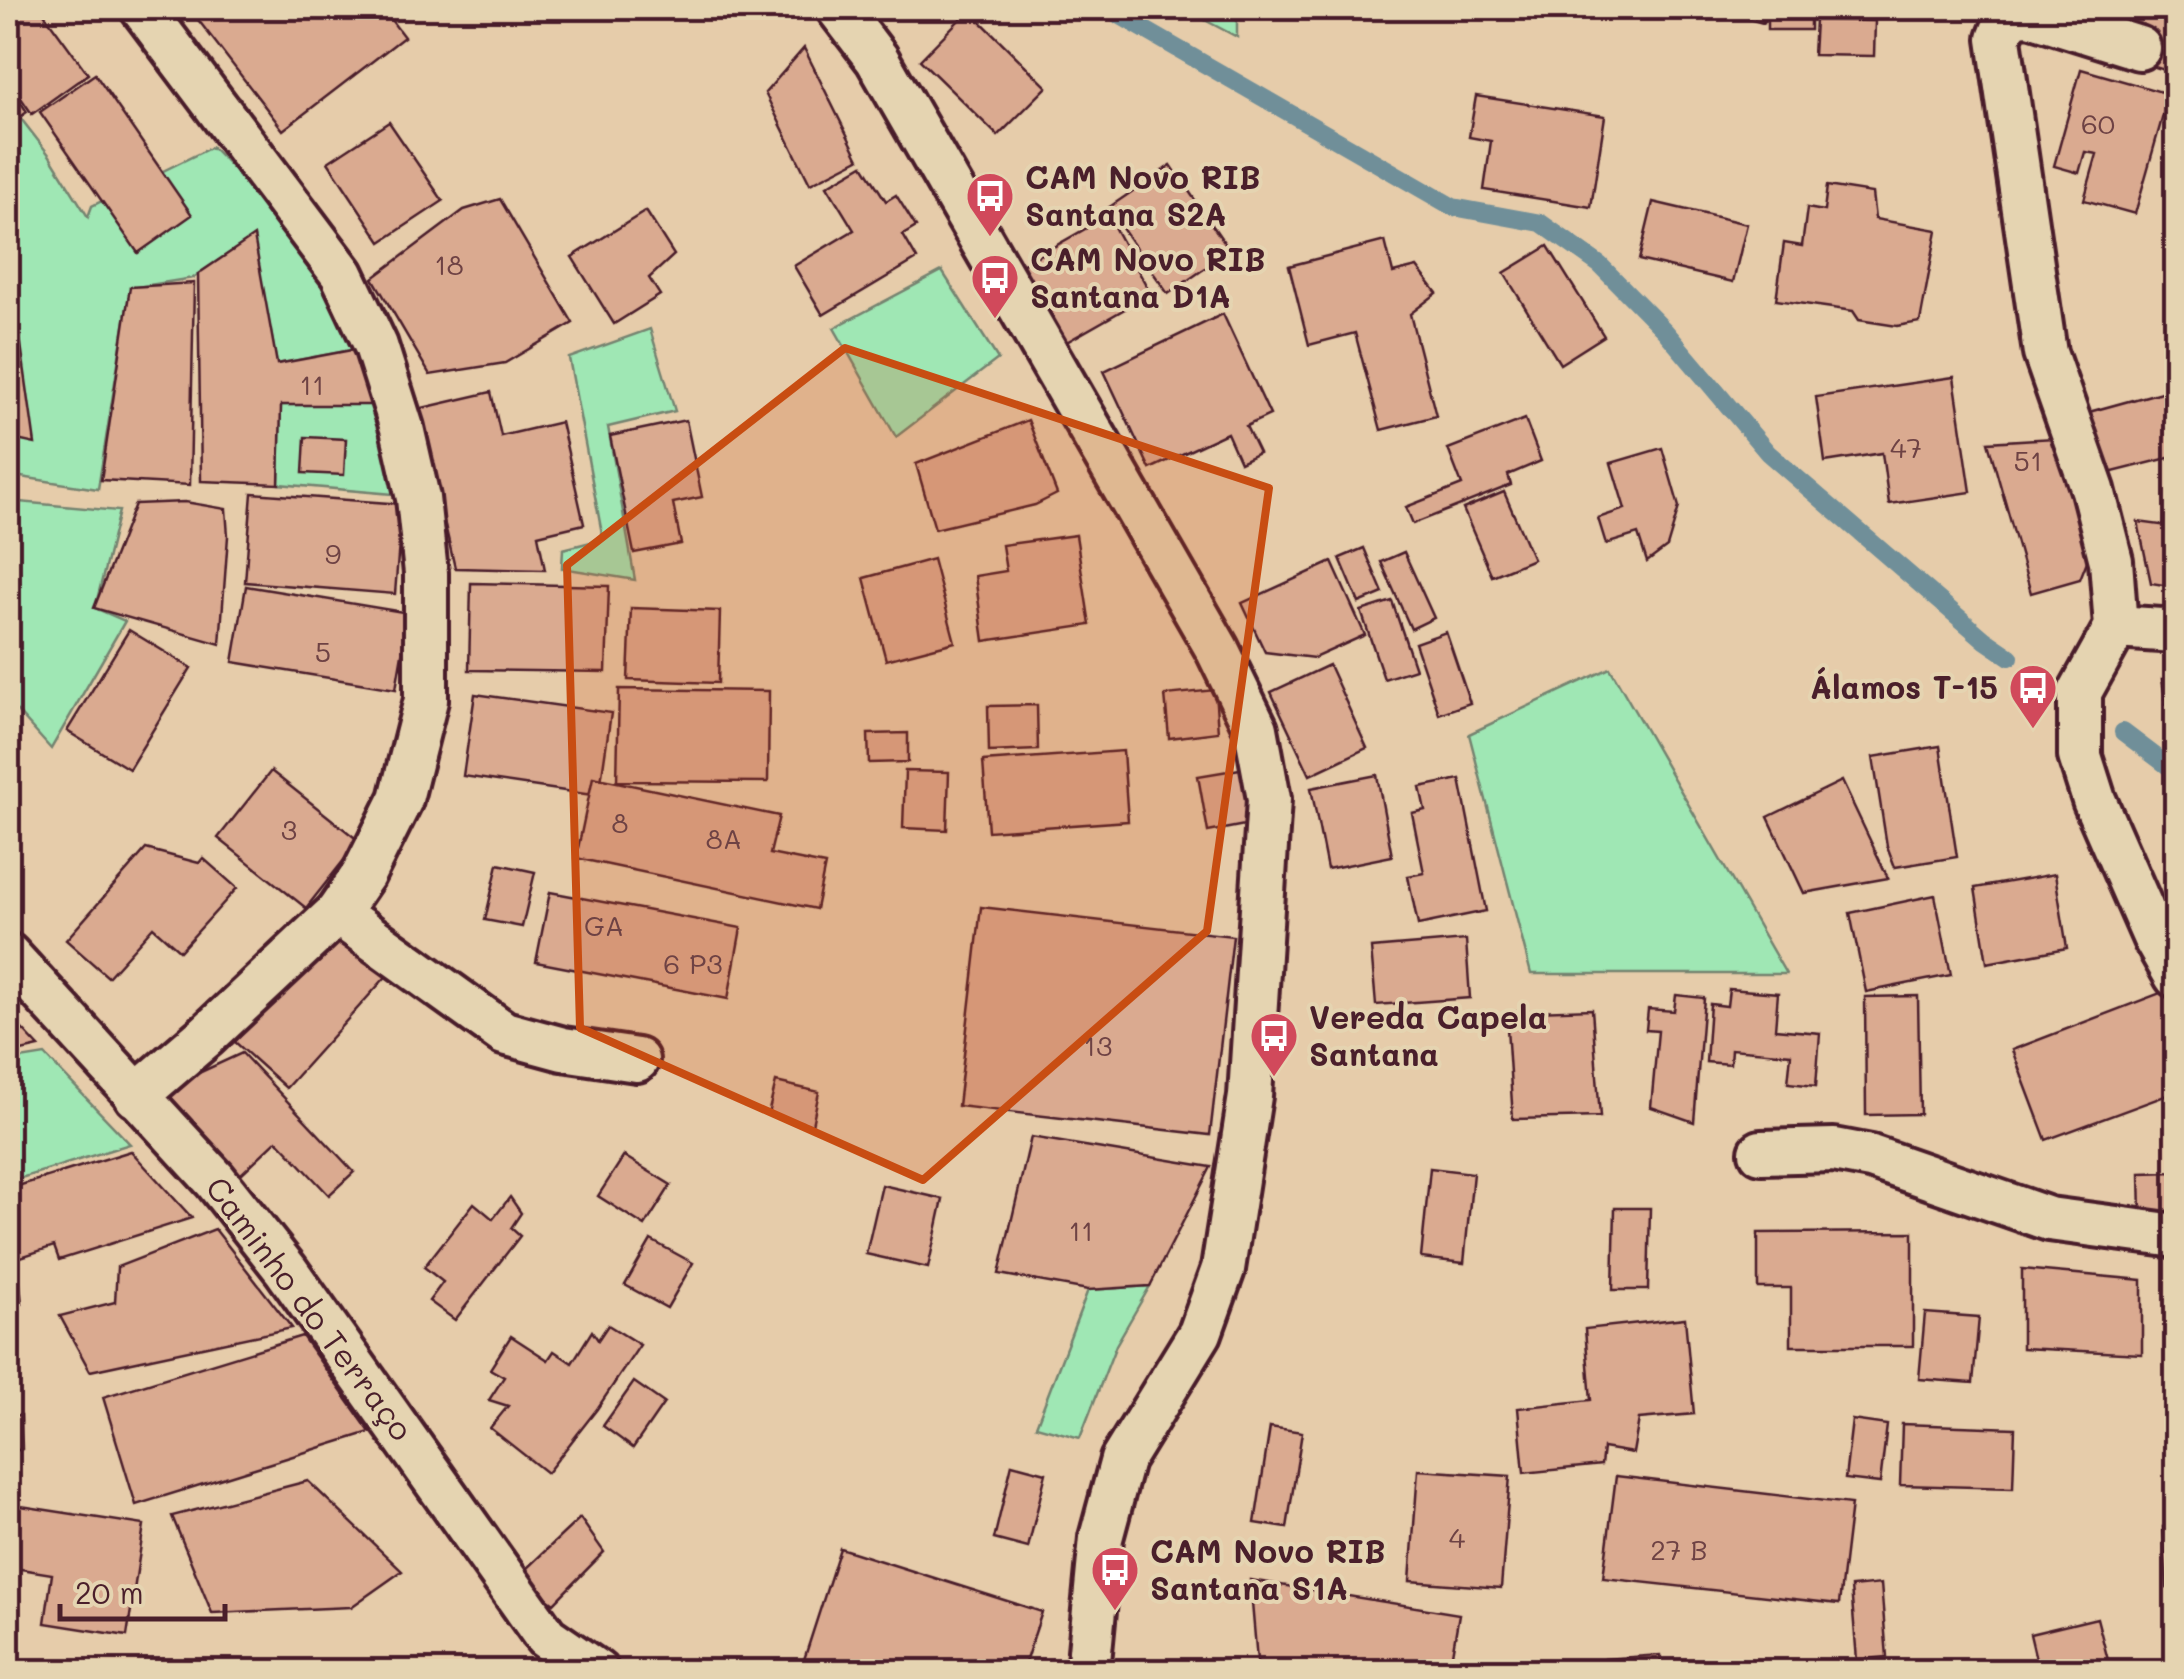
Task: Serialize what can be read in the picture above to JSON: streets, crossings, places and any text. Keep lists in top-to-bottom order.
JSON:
{
  "streets": {
    "street": ["Caminho do Terraço"]
  },
  "places": {
    "bus stop": [
      "CAM Novo RIB Santana S2A",
      "CAM Novo RIB Santana D1A",
      "Álamos T-15",
      "Vereda Capela Santana",
      "CAM Novo RIB Santana S1A"
    ]
  },
  "house_numbers": [
    "60",
    "18",
    "11",
    "47",
    "51",
    "9",
    "5",
    "8",
    "3",
    "8A",
    "GA",
    "6 P3",
    "13",
    "11",
    "4",
    "27 B"
  ],
  "scale_bar": "20 m"
}
